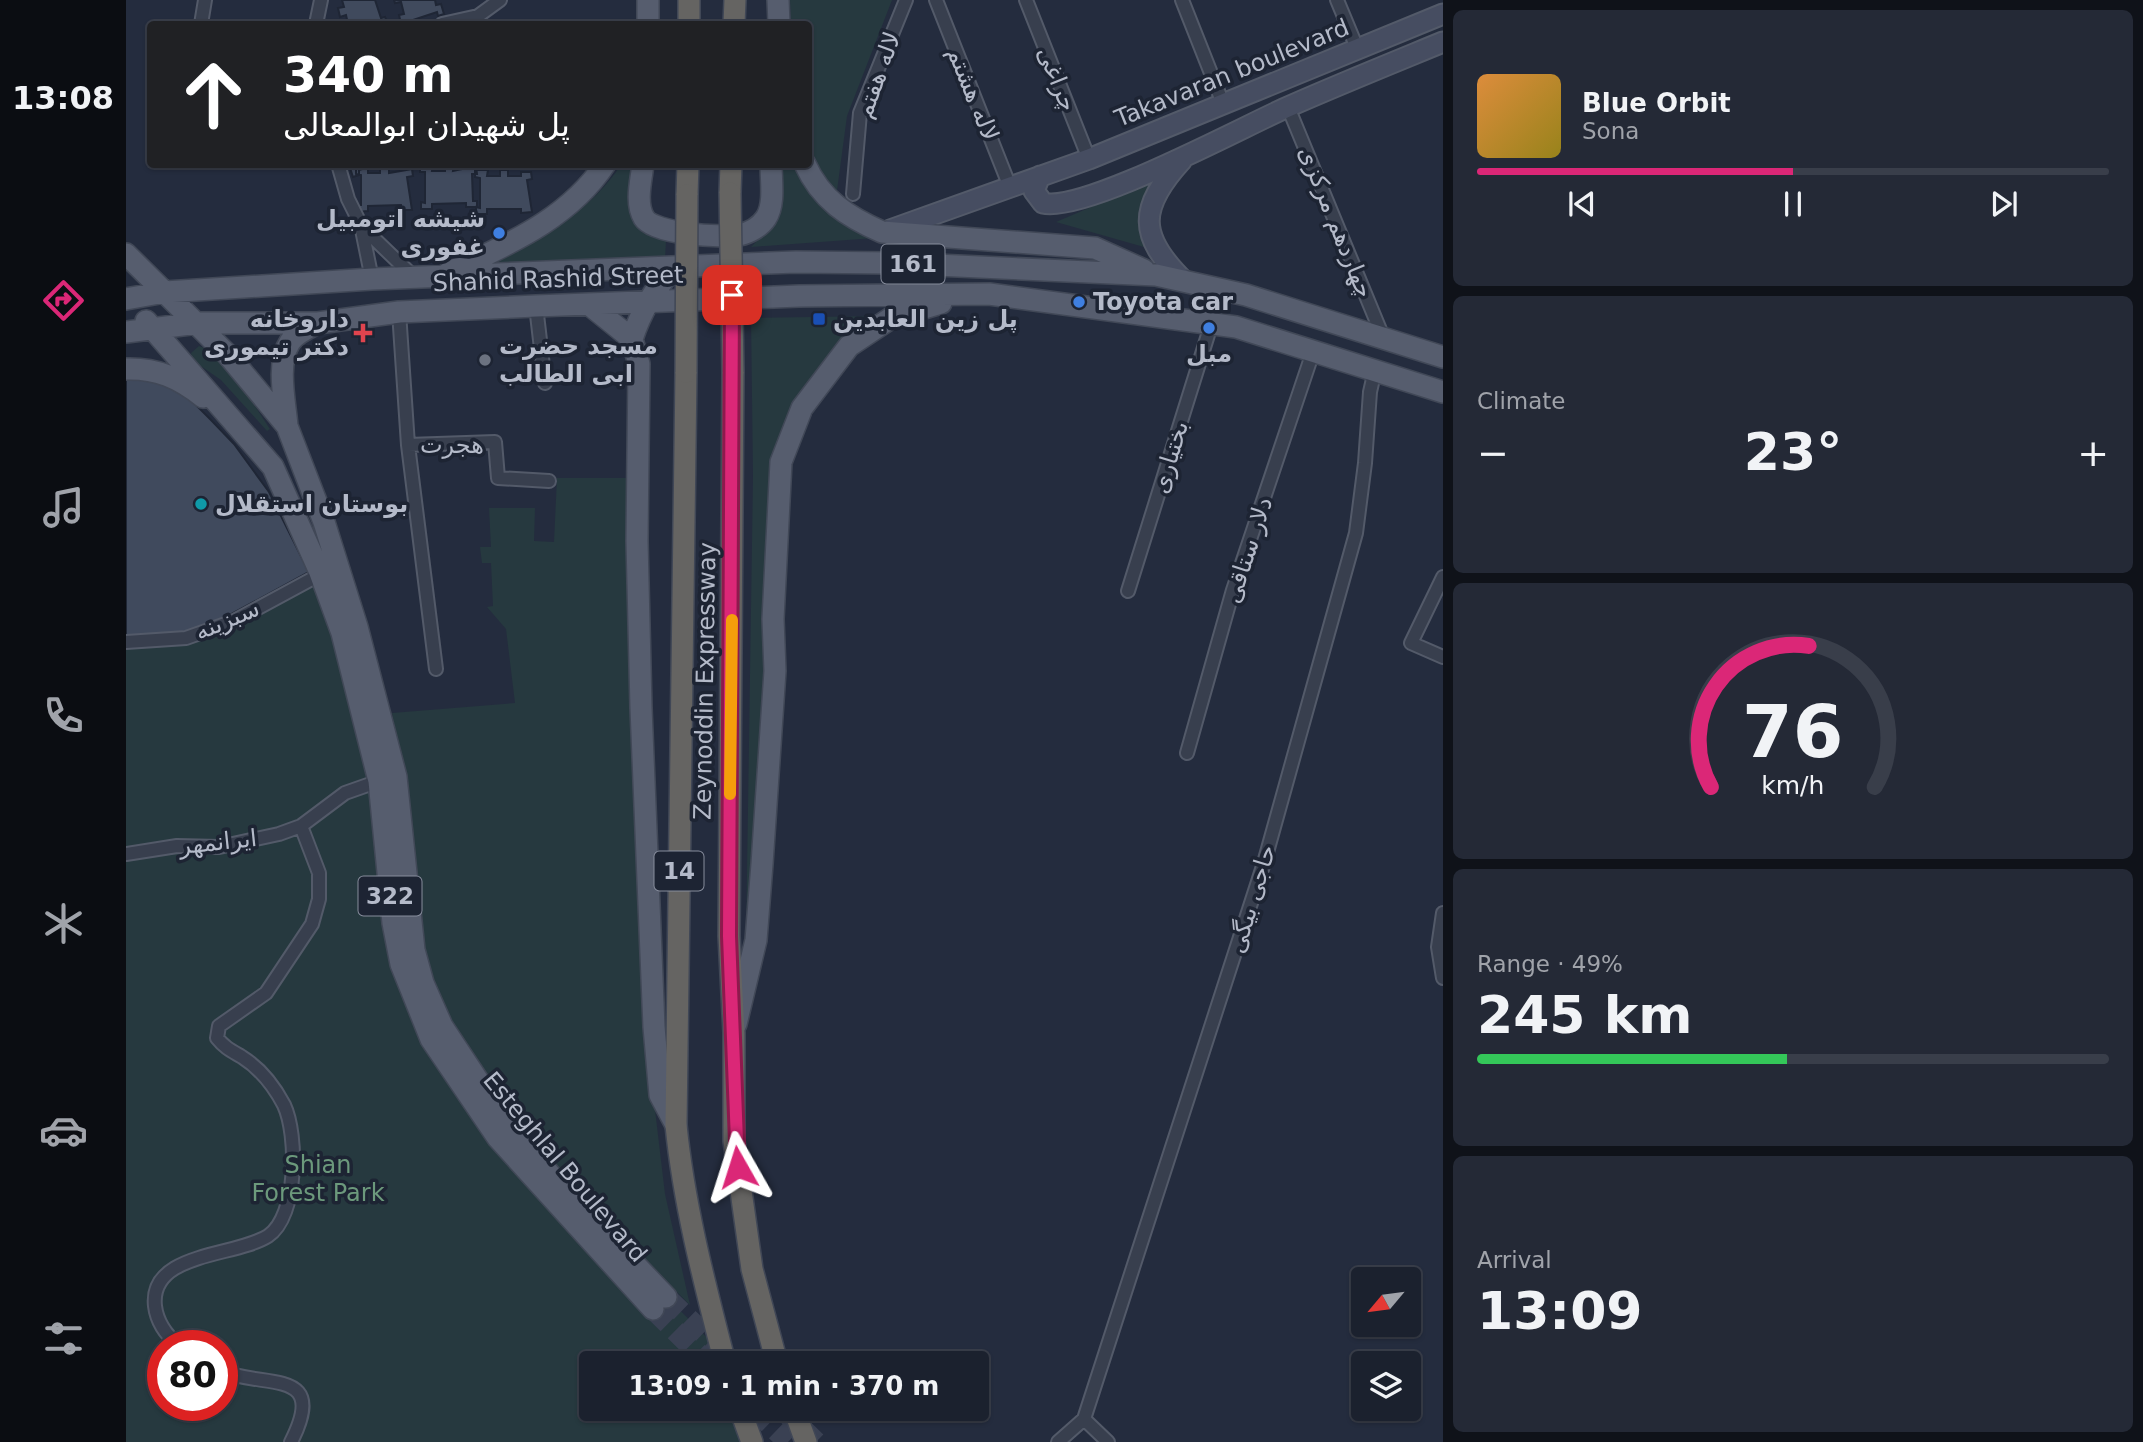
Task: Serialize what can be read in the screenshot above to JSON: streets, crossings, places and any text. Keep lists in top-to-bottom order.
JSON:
{
  "streets": {
    "highway": ["Zeynoddin Expressway", "14"],
    "main road": [
      "Takavaran boulevard",
      "161",
      "Shahid Rashid Street",
      "322",
      "Esteghlal Boulevard"
    ],
    "street": [
      "لاله هفتم",
      "چراغی",
      "لاله هشتم",
      "چهاردهم مرکزی",
      "هجرت",
      "بختیاری",
      "دلار ستاقی",
      "سبزینه",
      "ایرانمهر",
      "حاجی بیگی"
    ]
  },
  "crossings": [
    ["Takavaran boulevard", "چراغی"],
    ["Takavaran boulevard", "لاله هشتم"],
    ["چهاردهم مرکزی", "Shahid Rashid Street"],
    ["Shahid Rashid Street", "بختیاری"],
    ["Shahid Rashid Street", "دلار ستاقی"],
    ["Shahid Rashid Street", "حاجی بیگی"],
    ["Shahid Rashid Street", "Esteghlal Boulevard"],
    ["سبزینه", "Esteghlal Boulevard"],
    ["ایرانمهر", "Esteghlal Boulevard"]
  ],
  "parks": ["Shian Forest Park"],
  "places": {
    "other": [
      "شیشه اتومبیل غفوری",
      "Toyota car",
      "مبل",
      "مسجد حضرت ابی الطالب",
      "بوستان استقلال"
    ],
    "transit": ["پل زین العابدین"],
    "health": ["داروخانه دکتر تیموری"]
  },
  "north": "bottom left",
  "page": {
    "tabs": "13:08",
    "turn": ["340 m", "پل شهیدان ابوالمعالی"],
    "song": ["Blue Orbit", "Sona"],
    "tile": [
      "Climate",
      ["Range · 49%", "245 km"],
      ["Arrival", "13:09"]
    ],
    "heat": ["−", "23°", "+"],
    "limit": "80",
    "trip": "13:09 · 1 min · 370 m",
    "gauge": ["76", "km/h"]
  }
}
